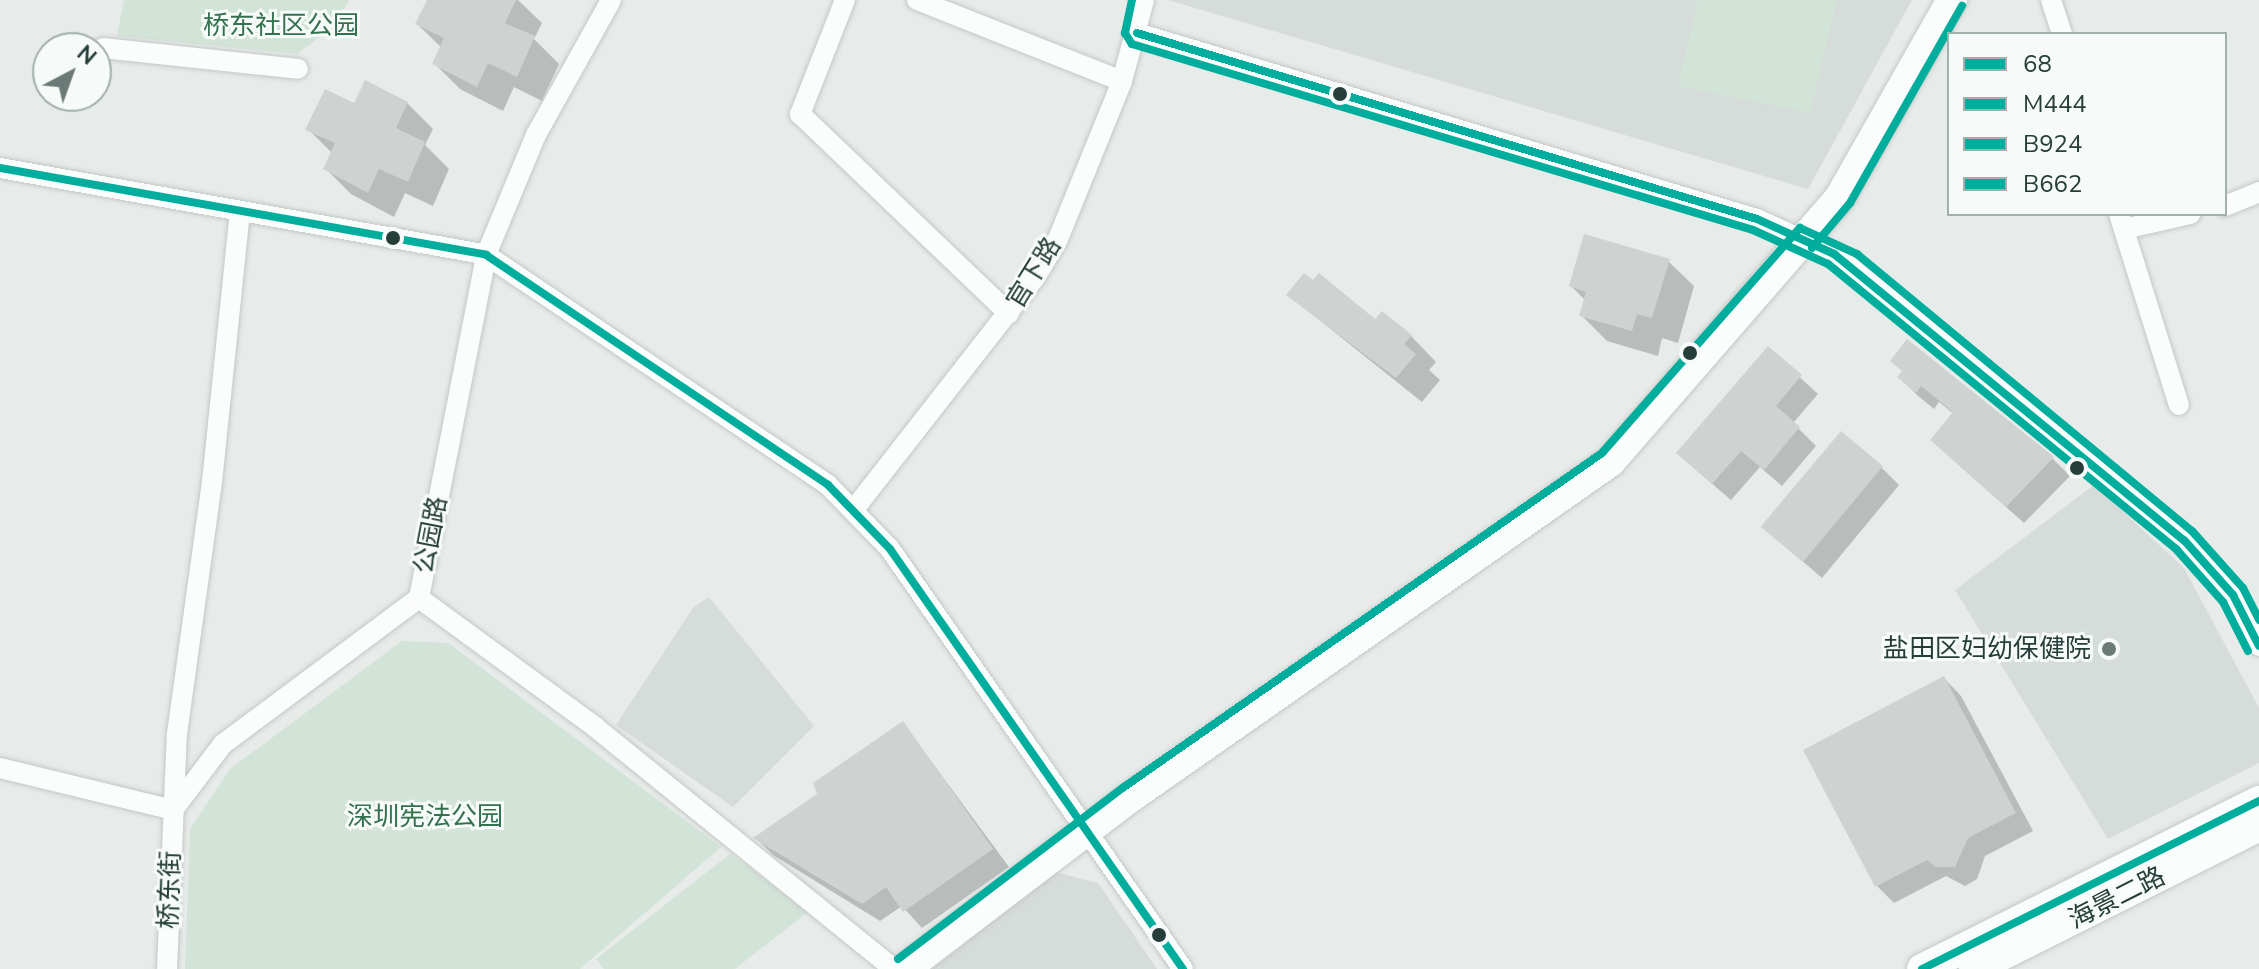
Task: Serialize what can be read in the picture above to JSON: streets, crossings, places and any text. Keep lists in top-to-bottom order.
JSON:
{
  "streets": {
    "street": [
      "官下路",
      "公园路",
      "桥东街",
      "海景二路"
    ]
  },
  "crossings": [
    ["公园路", "桥东街"]
  ],
  "parks": ["桥东社区公园", "深圳宪法公园"],
  "places": ["盐田区妇幼保健院"],
  "lines": [
    "transit line B924",
    "transit line M444",
    "transit line 68",
    "transit line B662"
  ],
  "legend": [
    "68",
    "M444",
    "B924",
    "B662"
  ],
  "north": "top right"
}
